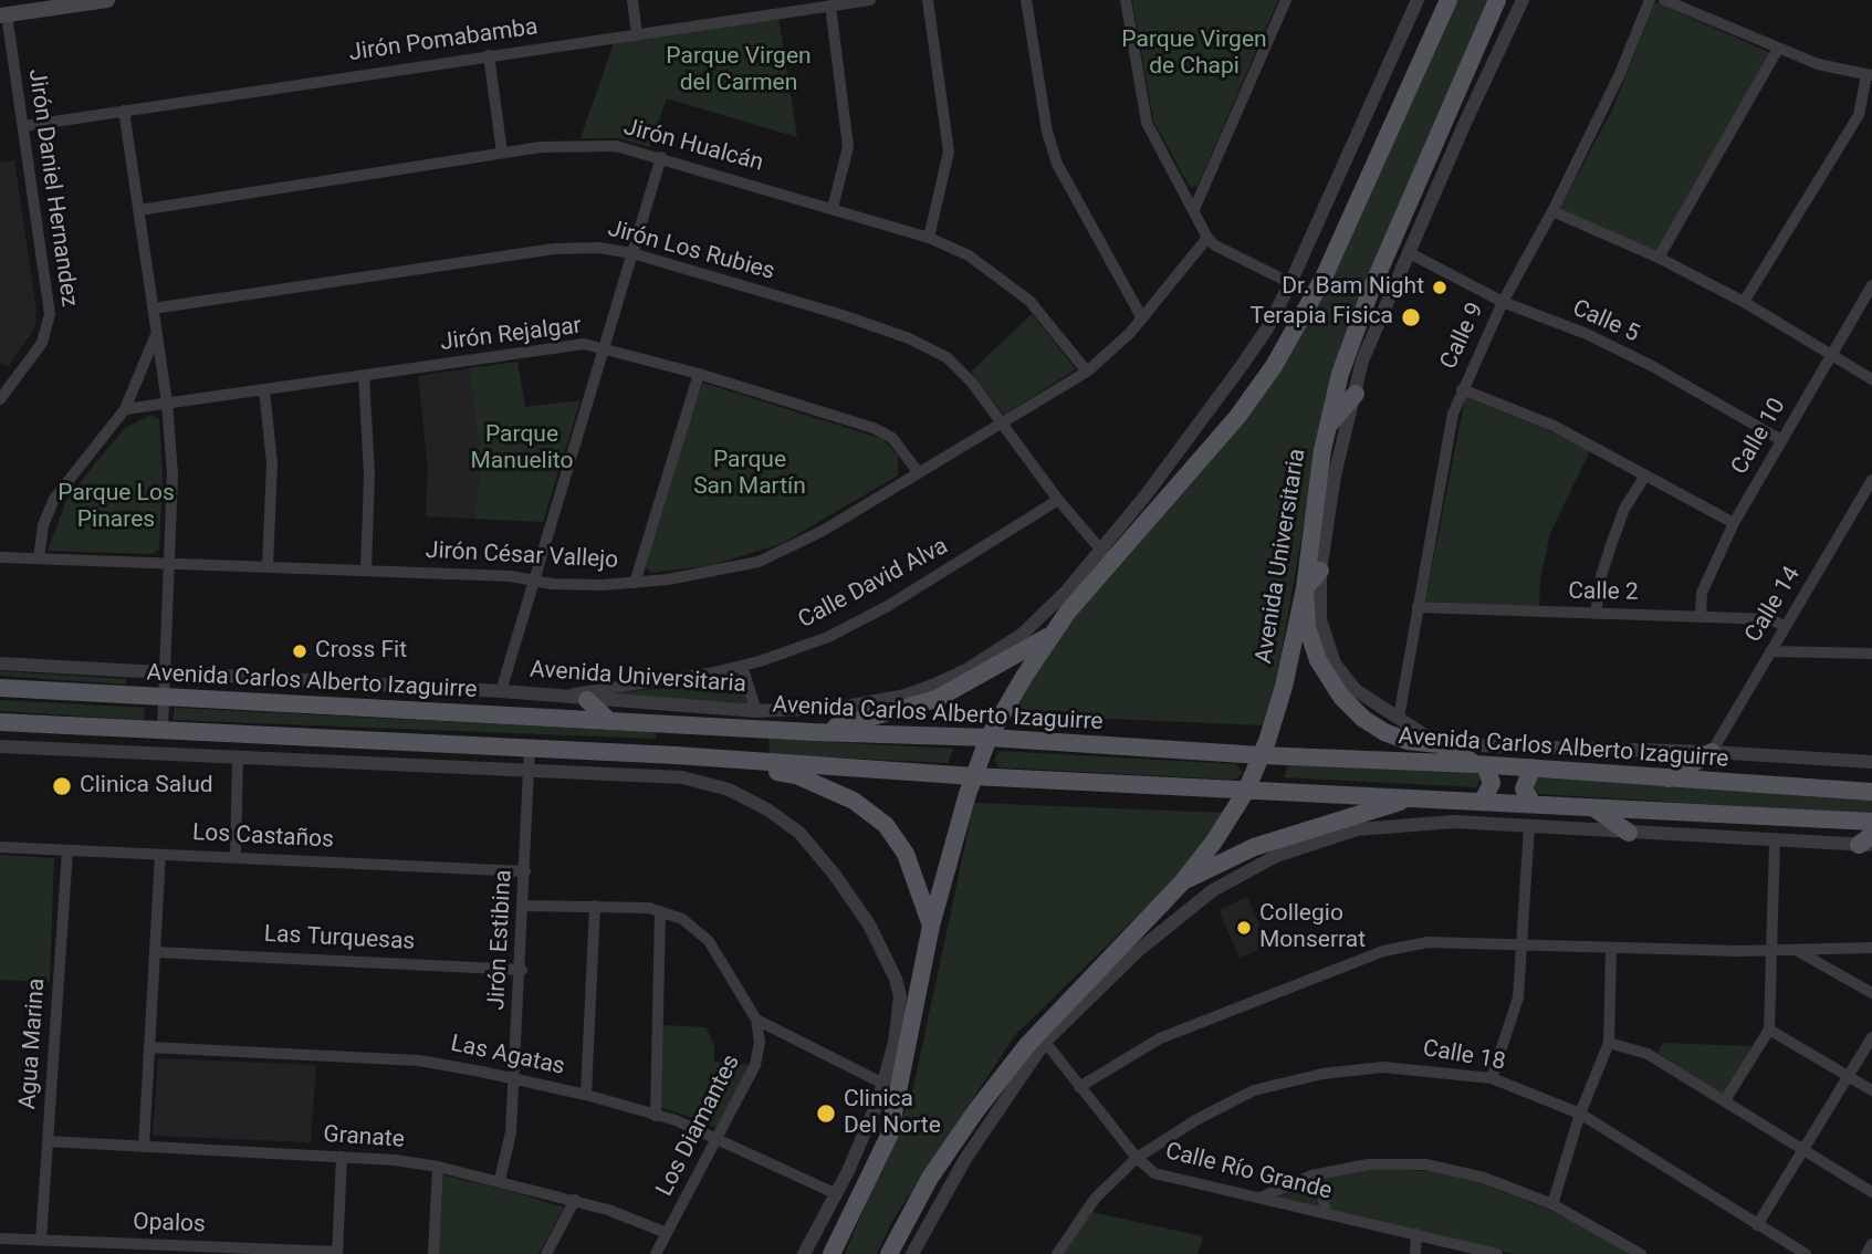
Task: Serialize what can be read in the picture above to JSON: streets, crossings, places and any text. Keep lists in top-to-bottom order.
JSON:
{
  "streets": {
    "main road": ["Avenida Universitaria", "Avenida Carlos Alberto Izaguirre"],
    "street": [
      "Jirón Pomabamba",
      "Jirón Hualcán",
      "Jirón Daniel Hernandez",
      "Jirón Los Rubies",
      "Calle 5",
      "Jirón Rejalgar",
      "Calle 9",
      "Calle 10",
      "Jirón César Vallejo",
      "Calle David Alva",
      "Calle 2",
      "Calle 14",
      "Los Castaños",
      "Las Turquesas",
      "Jirón Estibina",
      "Agua Marina",
      "Las Agatas",
      "Calle 18",
      "Los Diamantes",
      "Granate",
      "Calle Río Grande",
      "Opalos"
    ]
  },
  "crossings": [
    ["Jirón Pomabamba", "Jirón Daniel Hernandez"],
    ["Jirón Hualcán", "Jirón César Vallejo"],
    ["Jirón Los Rubies", "Jirón César Vallejo"],
    ["Jirón Los Rubies", "Avenida Universitaria"],
    ["Jirón Los Rubies", "Calle David Alva"],
    ["Calle 5", "Calle 9"],
    ["Calle 5", "Calle 10"],
    ["Calle 5", "Avenida Universitaria"],
    ["Jirón Rejalgar", "Jirón César Vallejo"],
    ["Calle 9", "Avenida Universitaria"],
    ["Calle 9", "Calle 2"],
    ["Calle 9", "Avenida Carlos Alberto Izaguirre"],
    ["Calle 10", "Calle 2"],
    ["Avenida Universitaria", "Calle David Alva"],
    ["Avenida Universitaria", "Avenida Carlos Alberto Izaguirre"],
    ["Avenida Universitaria", "Jirón Estibina"],
    ["Avenida Universitaria", "Las Agatas"],
    ["Avenida Universitaria", "Calle Río Grande"],
    ["Calle 2", "Calle 14"],
    ["Calle 14", "Avenida Carlos Alberto Izaguirre"],
    ["Los Castaños", "Jirón Estibina"],
    ["Los Castaños", "Agua Marina"],
    ["Las Turquesas", "Jirón Estibina"],
    ["Jirón Estibina", "Las Agatas"],
    ["Jirón Estibina", "Granate"],
    ["Agua Marina", "Granate"],
    ["Agua Marina", "Opalos"],
    ["Las Agatas", "Los Diamantes"],
    ["Calle 18", "Calle Río Grande"],
    ["Los Diamantes", "Granate"]
  ],
  "parks": [
    "Parque Virgen de Chapi",
    "Parque Virgen del Carmen",
    "Parque Manuelito",
    "Parque San Martín",
    "Parque Los Pinares"
  ],
  "places": [
    "Dr. Bam Night",
    "Terapia Fisica",
    "Cross Fit",
    "Clinica Salud",
    "Collegio Monserrat",
    "Clinica Del Norte"
  ]
}
